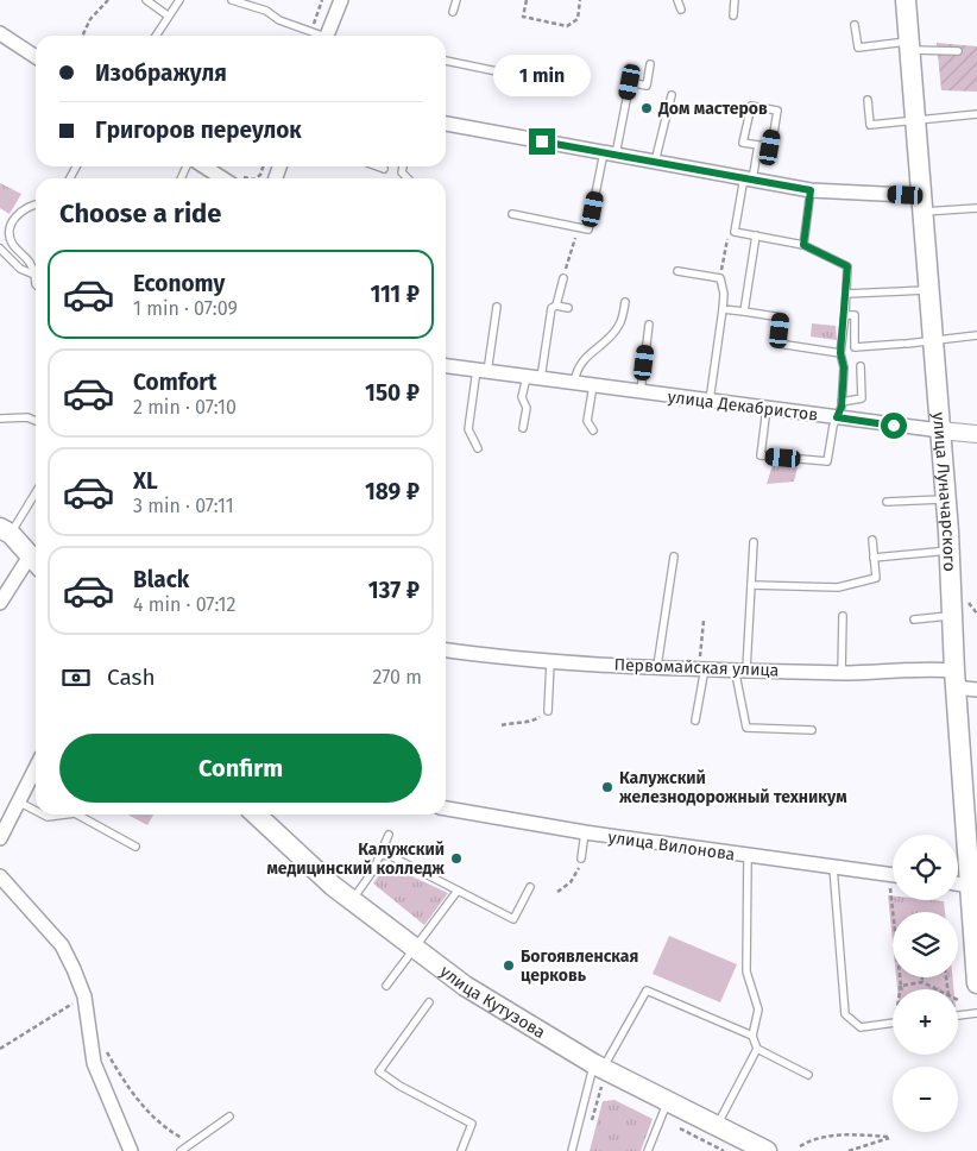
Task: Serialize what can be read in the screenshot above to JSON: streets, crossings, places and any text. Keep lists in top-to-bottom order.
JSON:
{
  "streets": {
    "main road": ["улица Луначарского", "улица Кутузова"],
    "street": ["улица Декабристов", "Первомайская улица", "улица Вилонова"]
  },
  "crossings": [
    ["улица Декабристов", "улица Луначарского"],
    ["улица Луначарского", "Первомайская улица"]
  ],
  "places": [
    "Дом мастеров",
    "Калужский железнодорожный техникум",
    "Калужский медицинский колледж",
    "Богоявленская церковь"
  ],
  "page": {
    "banner": ["Изображуля", "Григоров переулок"],
    "bubble": "1 min",
    "heading": "Choose a ride",
    "list": [
      {
        "name": "Economy",
        "note": "1 min · 07:09",
        "value": "111 ₽"
      },
      {
        "name": "Comfort",
        "note": "2 min · 07:10",
        "value": "150 ₽"
      },
      {
        "name": "XL",
        "note": "3 min · 07:11",
        "value": "189 ₽"
      },
      {
        "name": "Black",
        "note": "4 min · 07:12",
        "value": "137 ₽"
      }
    ],
    "pay": ["Cash", "270 m"],
    "buttons": "Confirm",
    "map_buttons": ["+", "−"]
  }
}
